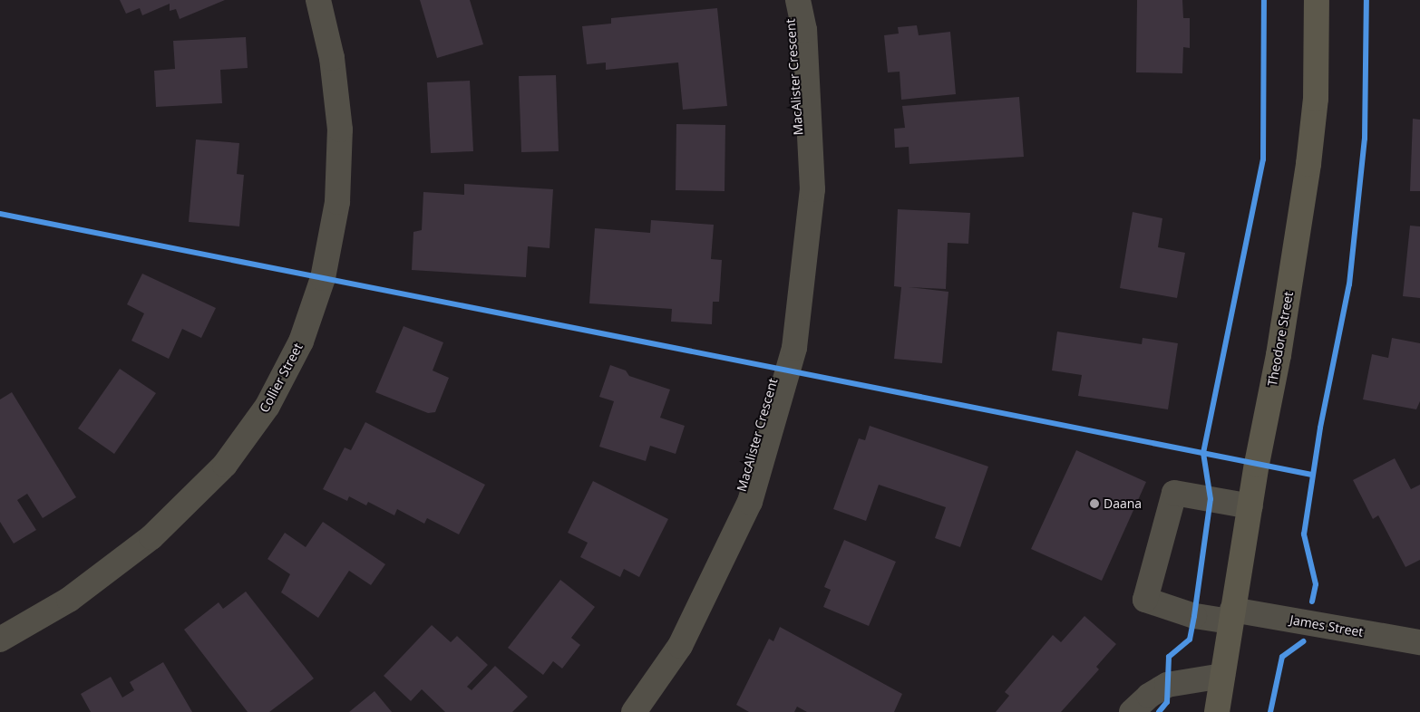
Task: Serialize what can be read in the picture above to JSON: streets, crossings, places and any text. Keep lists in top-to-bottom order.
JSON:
{
  "streets": {
    "main road": ["Theodore Street"],
    "street": ["MacAlister Crescent", "Collier Street", "James Street"]
  },
  "crossings": [
    ["Theodore Street", "James Street"]
  ],
  "places": ["Daana"]
}
